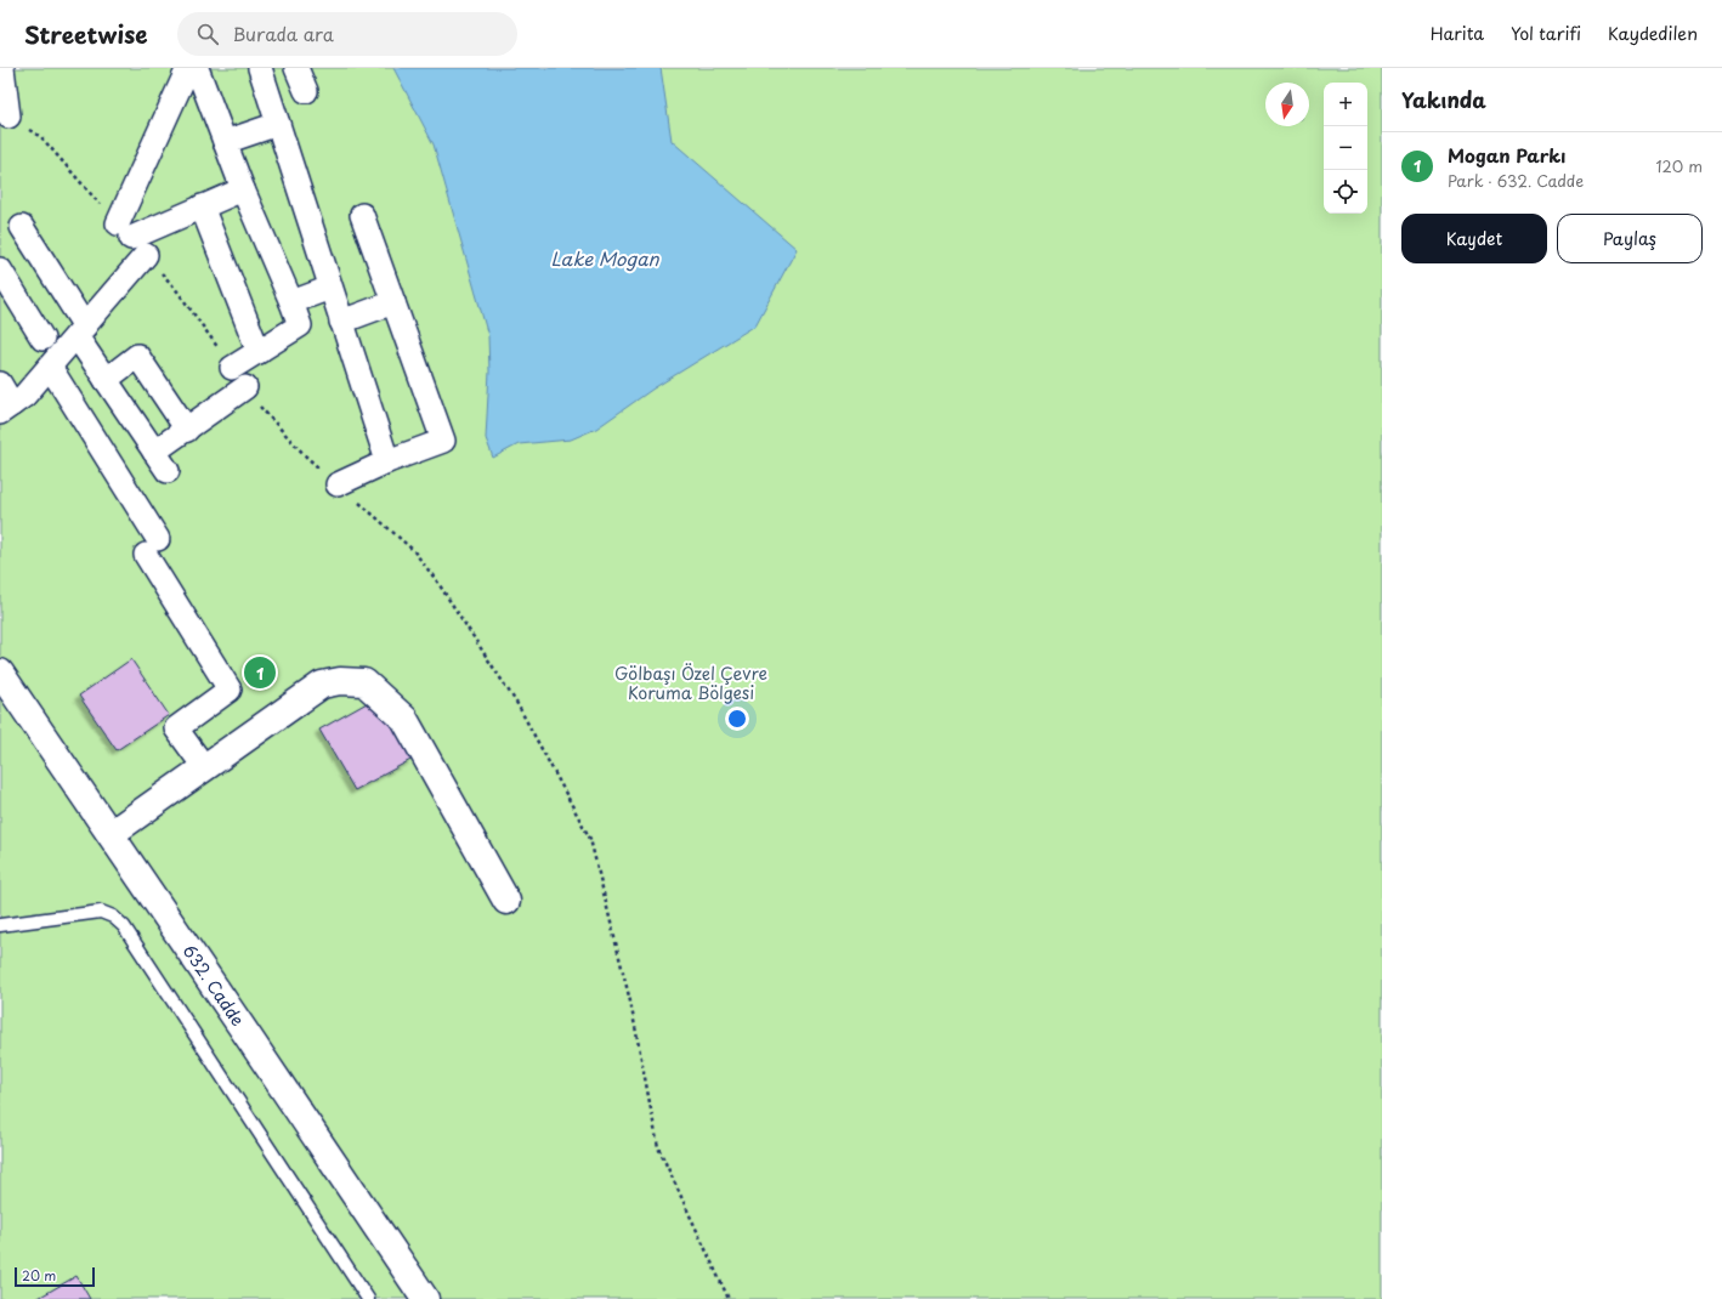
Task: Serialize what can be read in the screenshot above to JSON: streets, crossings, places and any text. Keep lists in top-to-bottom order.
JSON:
{
  "streets": {
    "street": ["632. Cadde"]
  },
  "water": ["Lake Mogan"],
  "parks": ["Gölbaşı Özel Çevre Koruma Bölgesi"],
  "scale_bar": "20 m",
  "north": "bottom",
  "page": {
    "header": "Streetwise",
    "search": "Burada ara",
    "nav": ["Harita", "Yol tarifi", "Kaydedilen"],
    "heading": "Yakında",
    "map_buttons": ["+", "−"],
    "list": [
      {
        "mark": "1",
        "name": "Mogan Parkı",
        "note": "Park · 632. Cadde",
        "value": "120 m"
      }
    ],
    "buttons": ["Kaydet", "Paylaş"],
    "pins": "1",
    "scale": "20 m"
  }
}
